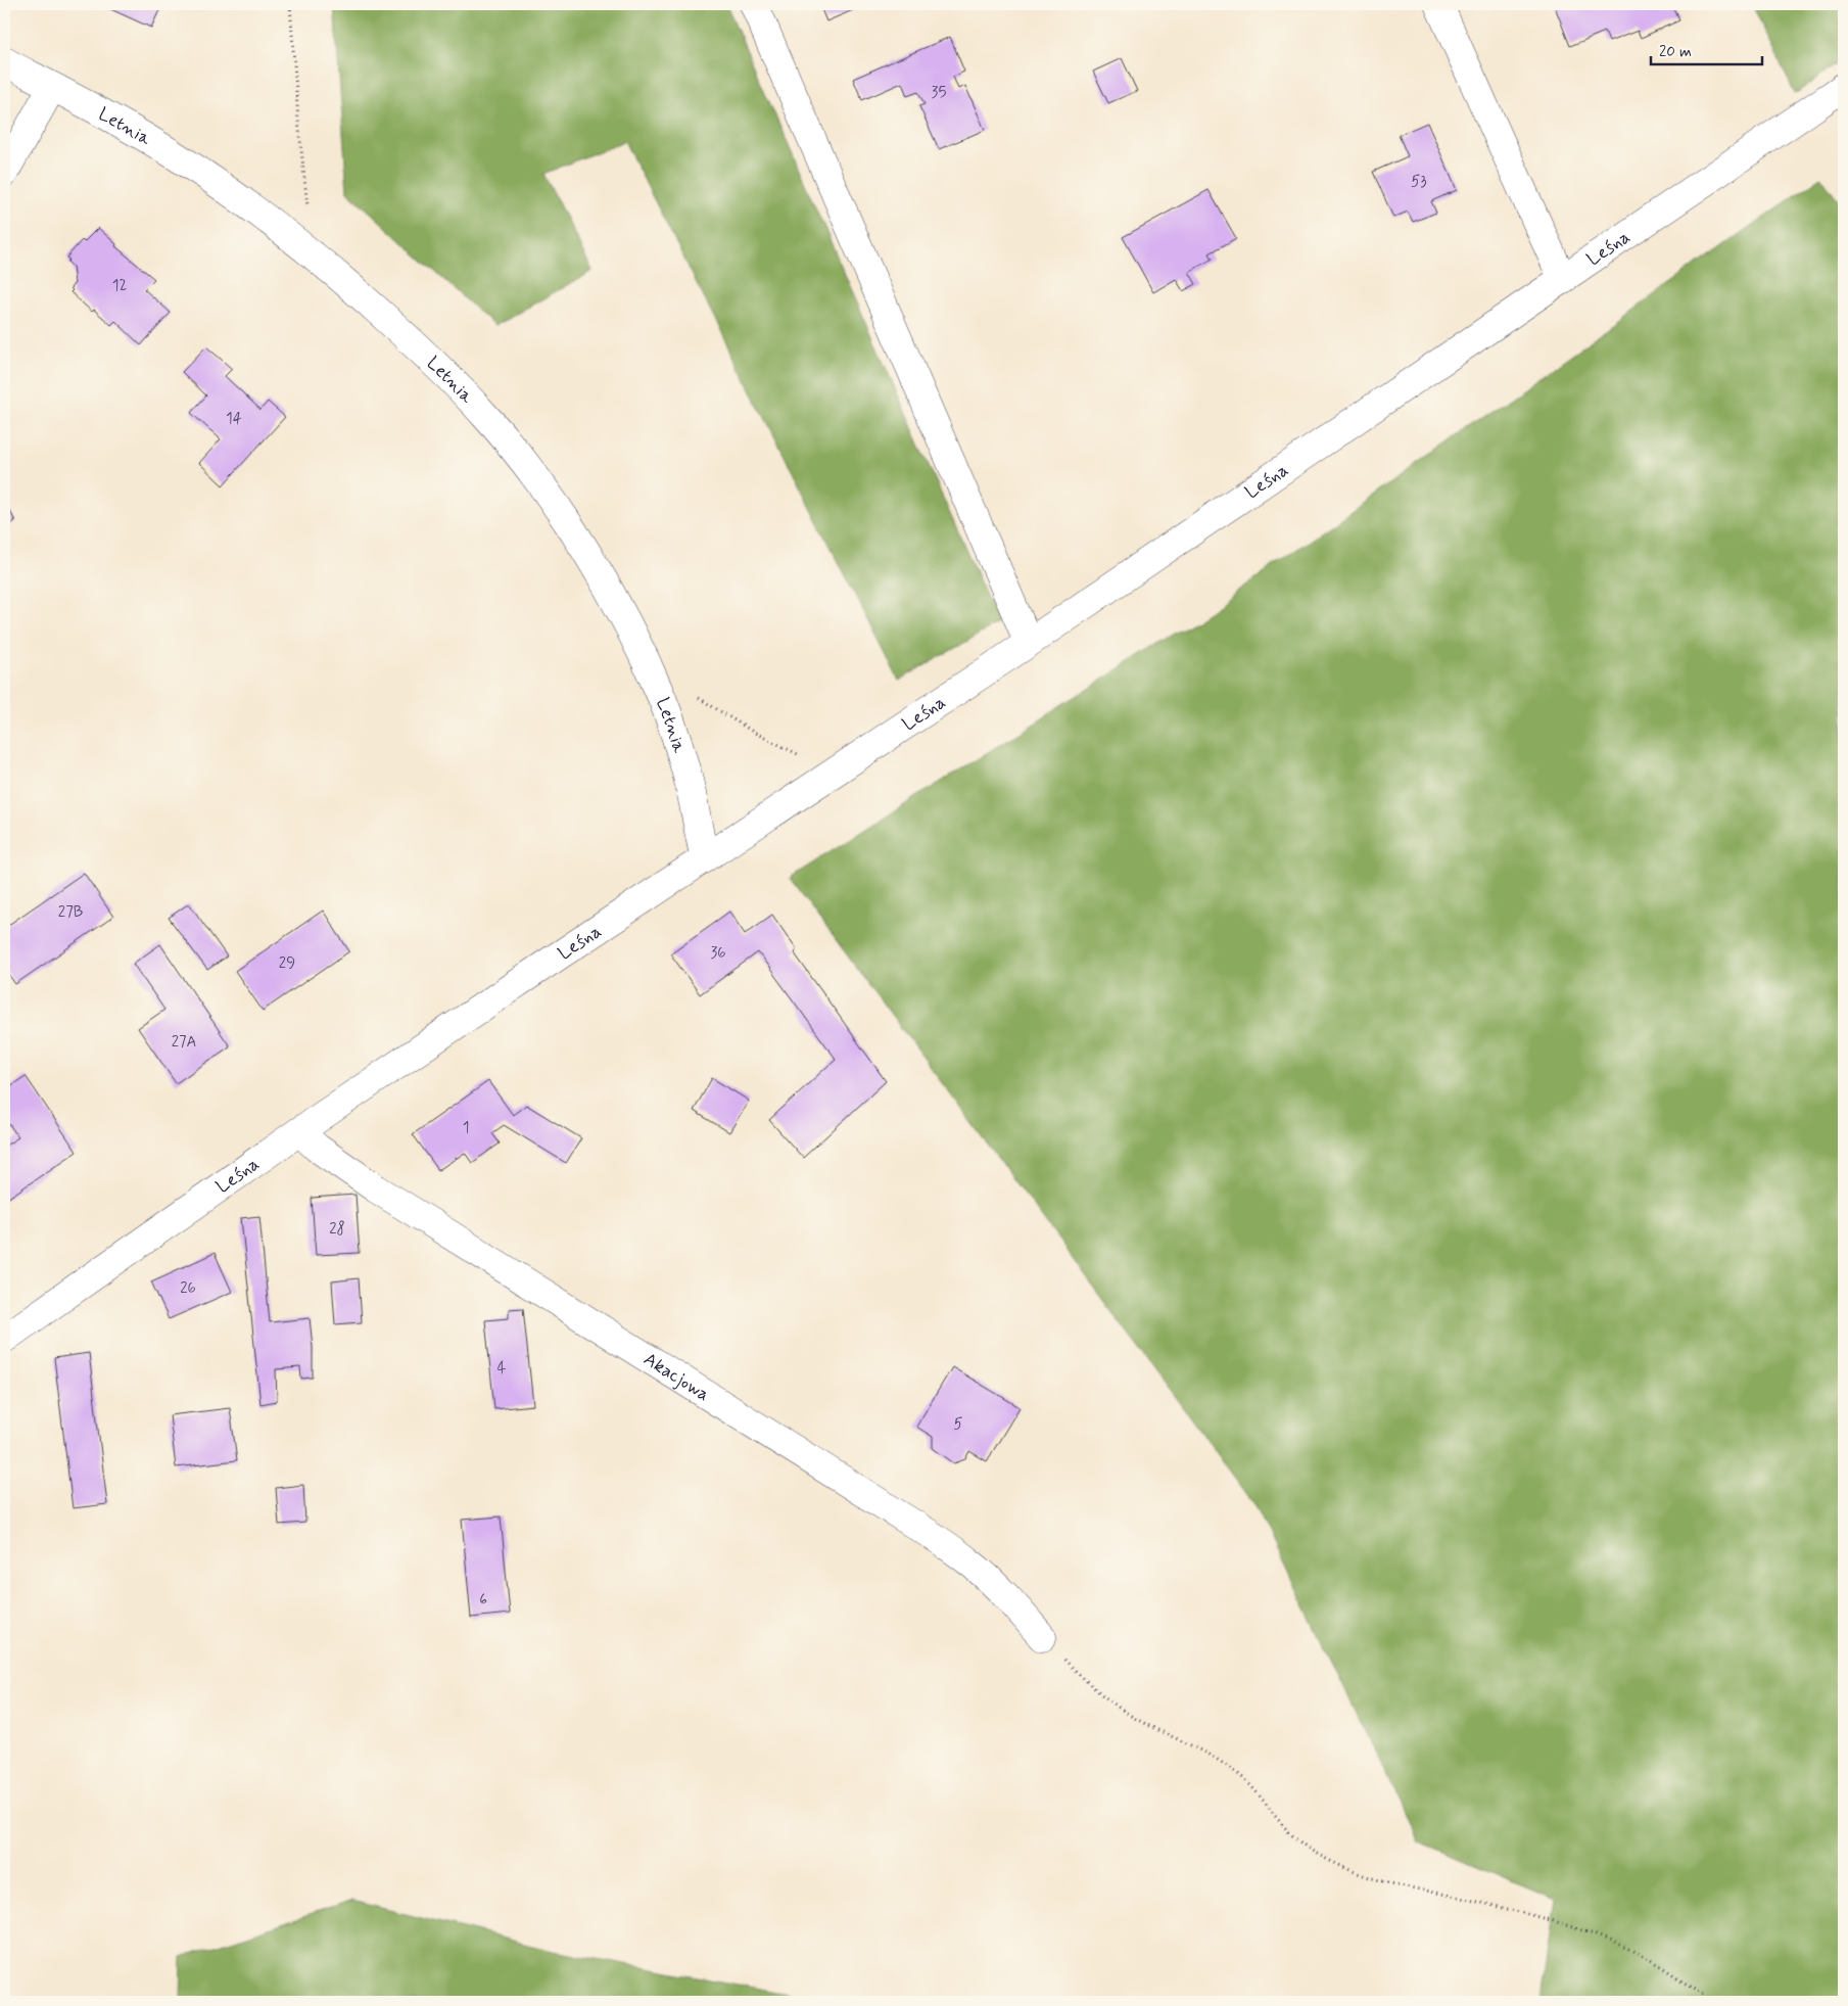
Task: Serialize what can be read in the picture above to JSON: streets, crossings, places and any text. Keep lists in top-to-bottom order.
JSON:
{
  "streets": {
    "street": ["Letnia", "Leśna", "Akacjowa"]
  },
  "crossings": [
    ["Letnia", "Leśna"],
    ["Leśna", "Akacjowa"]
  ],
  "house_numbers": [
    "35",
    "53",
    "12",
    "14",
    "27B",
    "36",
    "29",
    "27A",
    "1",
    "28",
    "26",
    "4",
    "5",
    "6"
  ],
  "scale_bar": "20 m"
}
